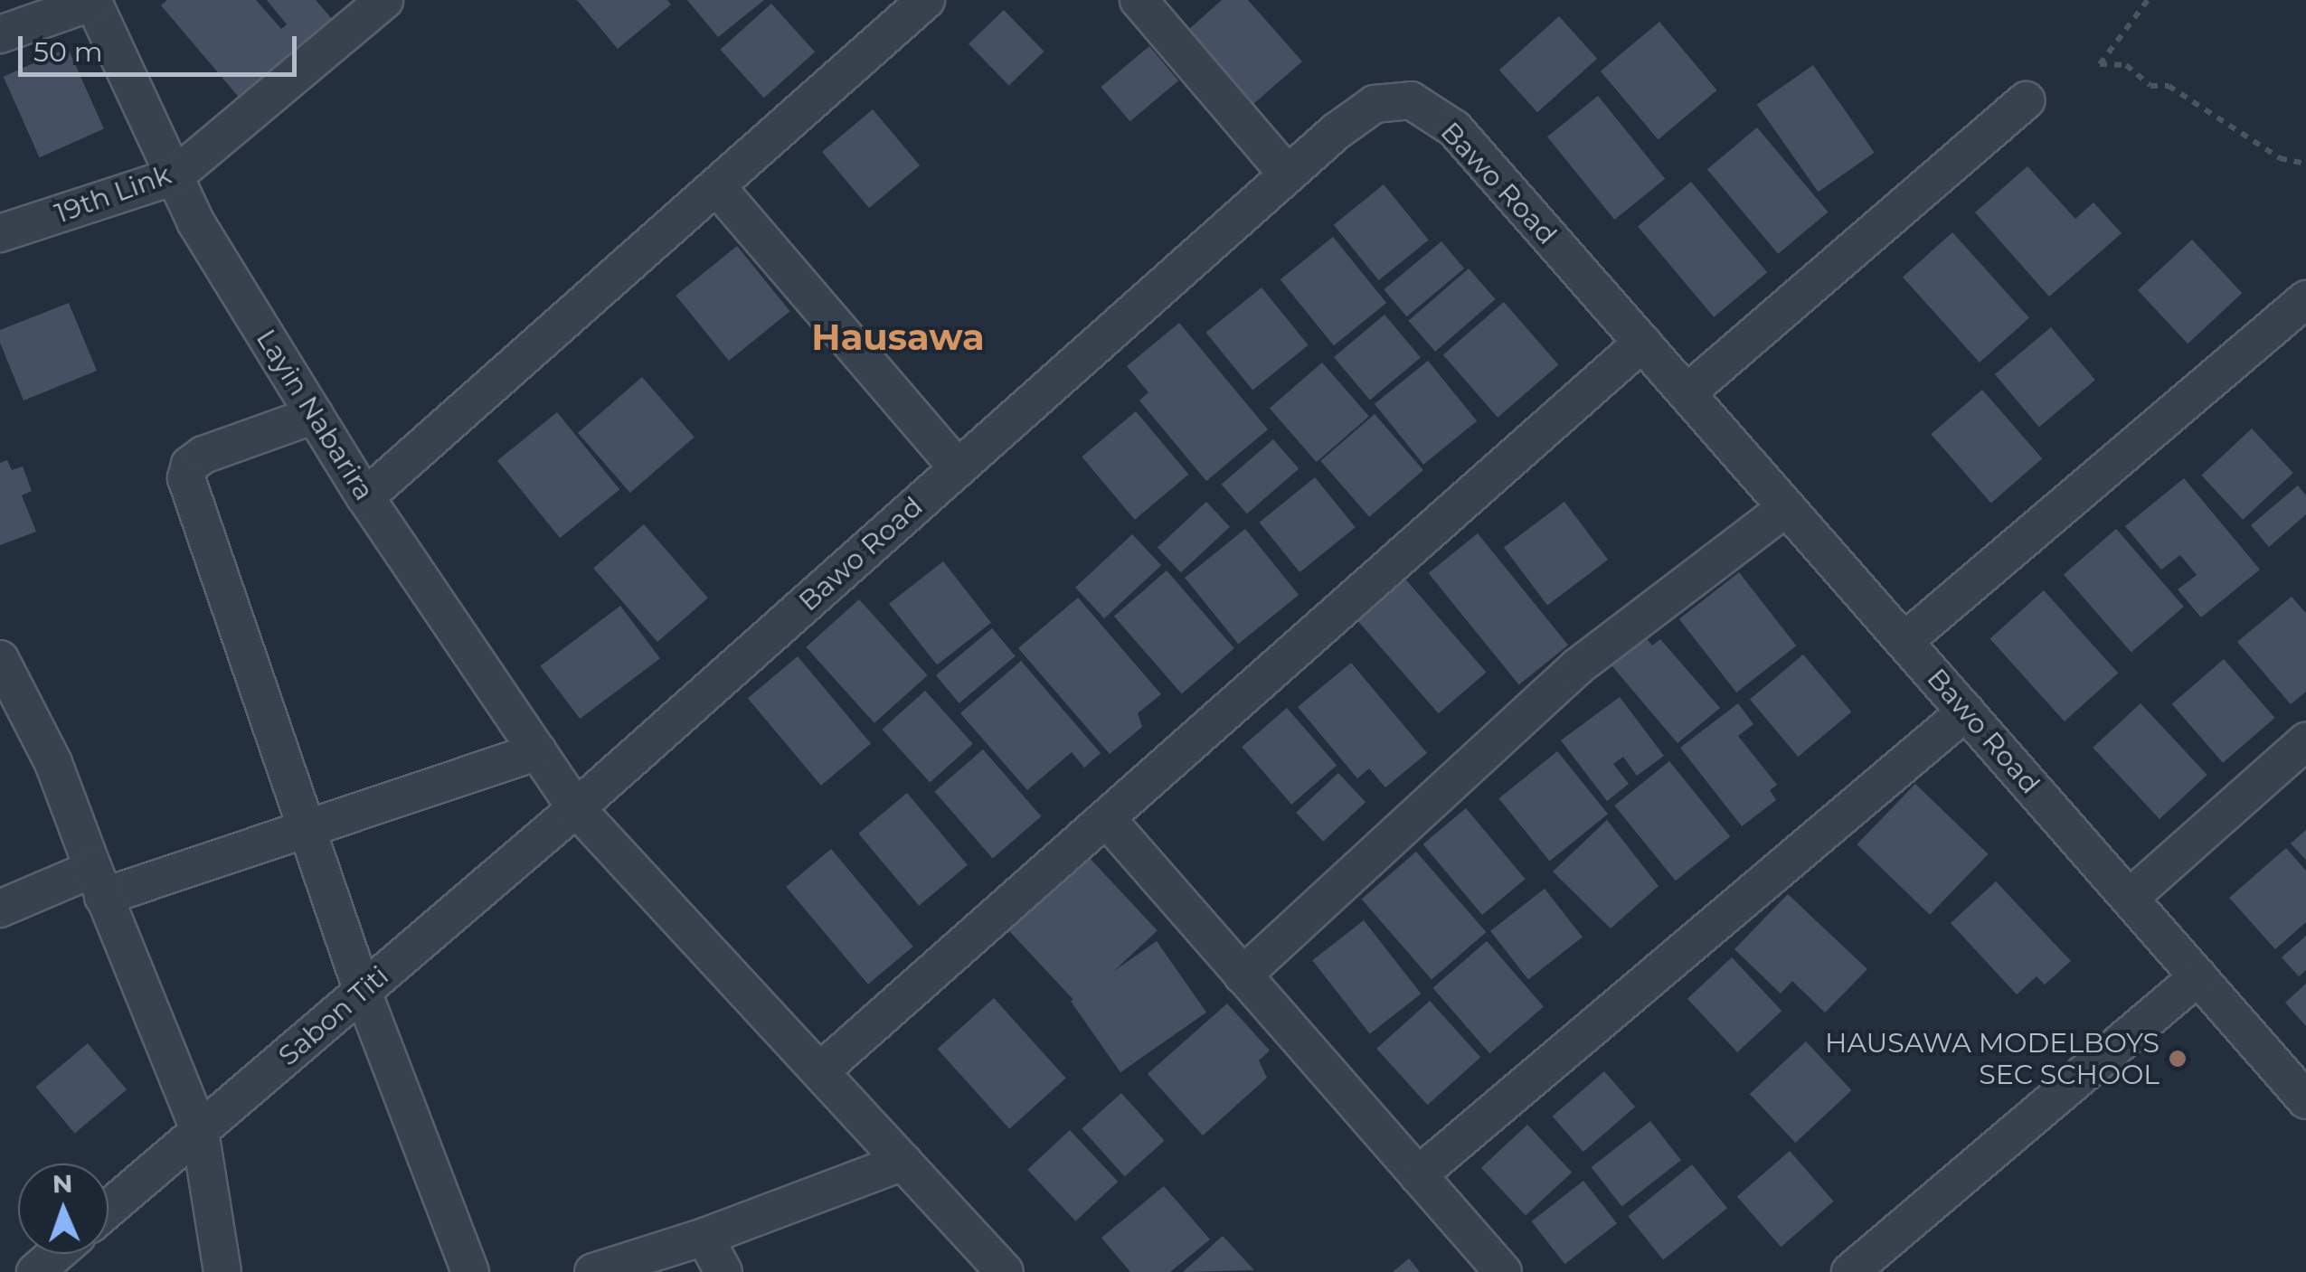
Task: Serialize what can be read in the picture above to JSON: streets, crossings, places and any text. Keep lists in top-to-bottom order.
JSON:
{
  "streets": {
    "street": [
      "Bawo Road",
      "19th Link",
      "Layin Nabarira",
      "Sabon Titi"
    ]
  },
  "crossings": [
    ["Bawo Road", "Layin Nabarira"],
    ["Bawo Road", "Sabon Titi"],
    ["19th Link", "Layin Nabarira"],
    ["Layin Nabarira", "Sabon Titi"]
  ],
  "districts": ["Hausawa"],
  "places": ["HAUSAWA MODELBOYS SEC SCHOOL"],
  "scale_bar": "50 m",
  "north": "top"
}
